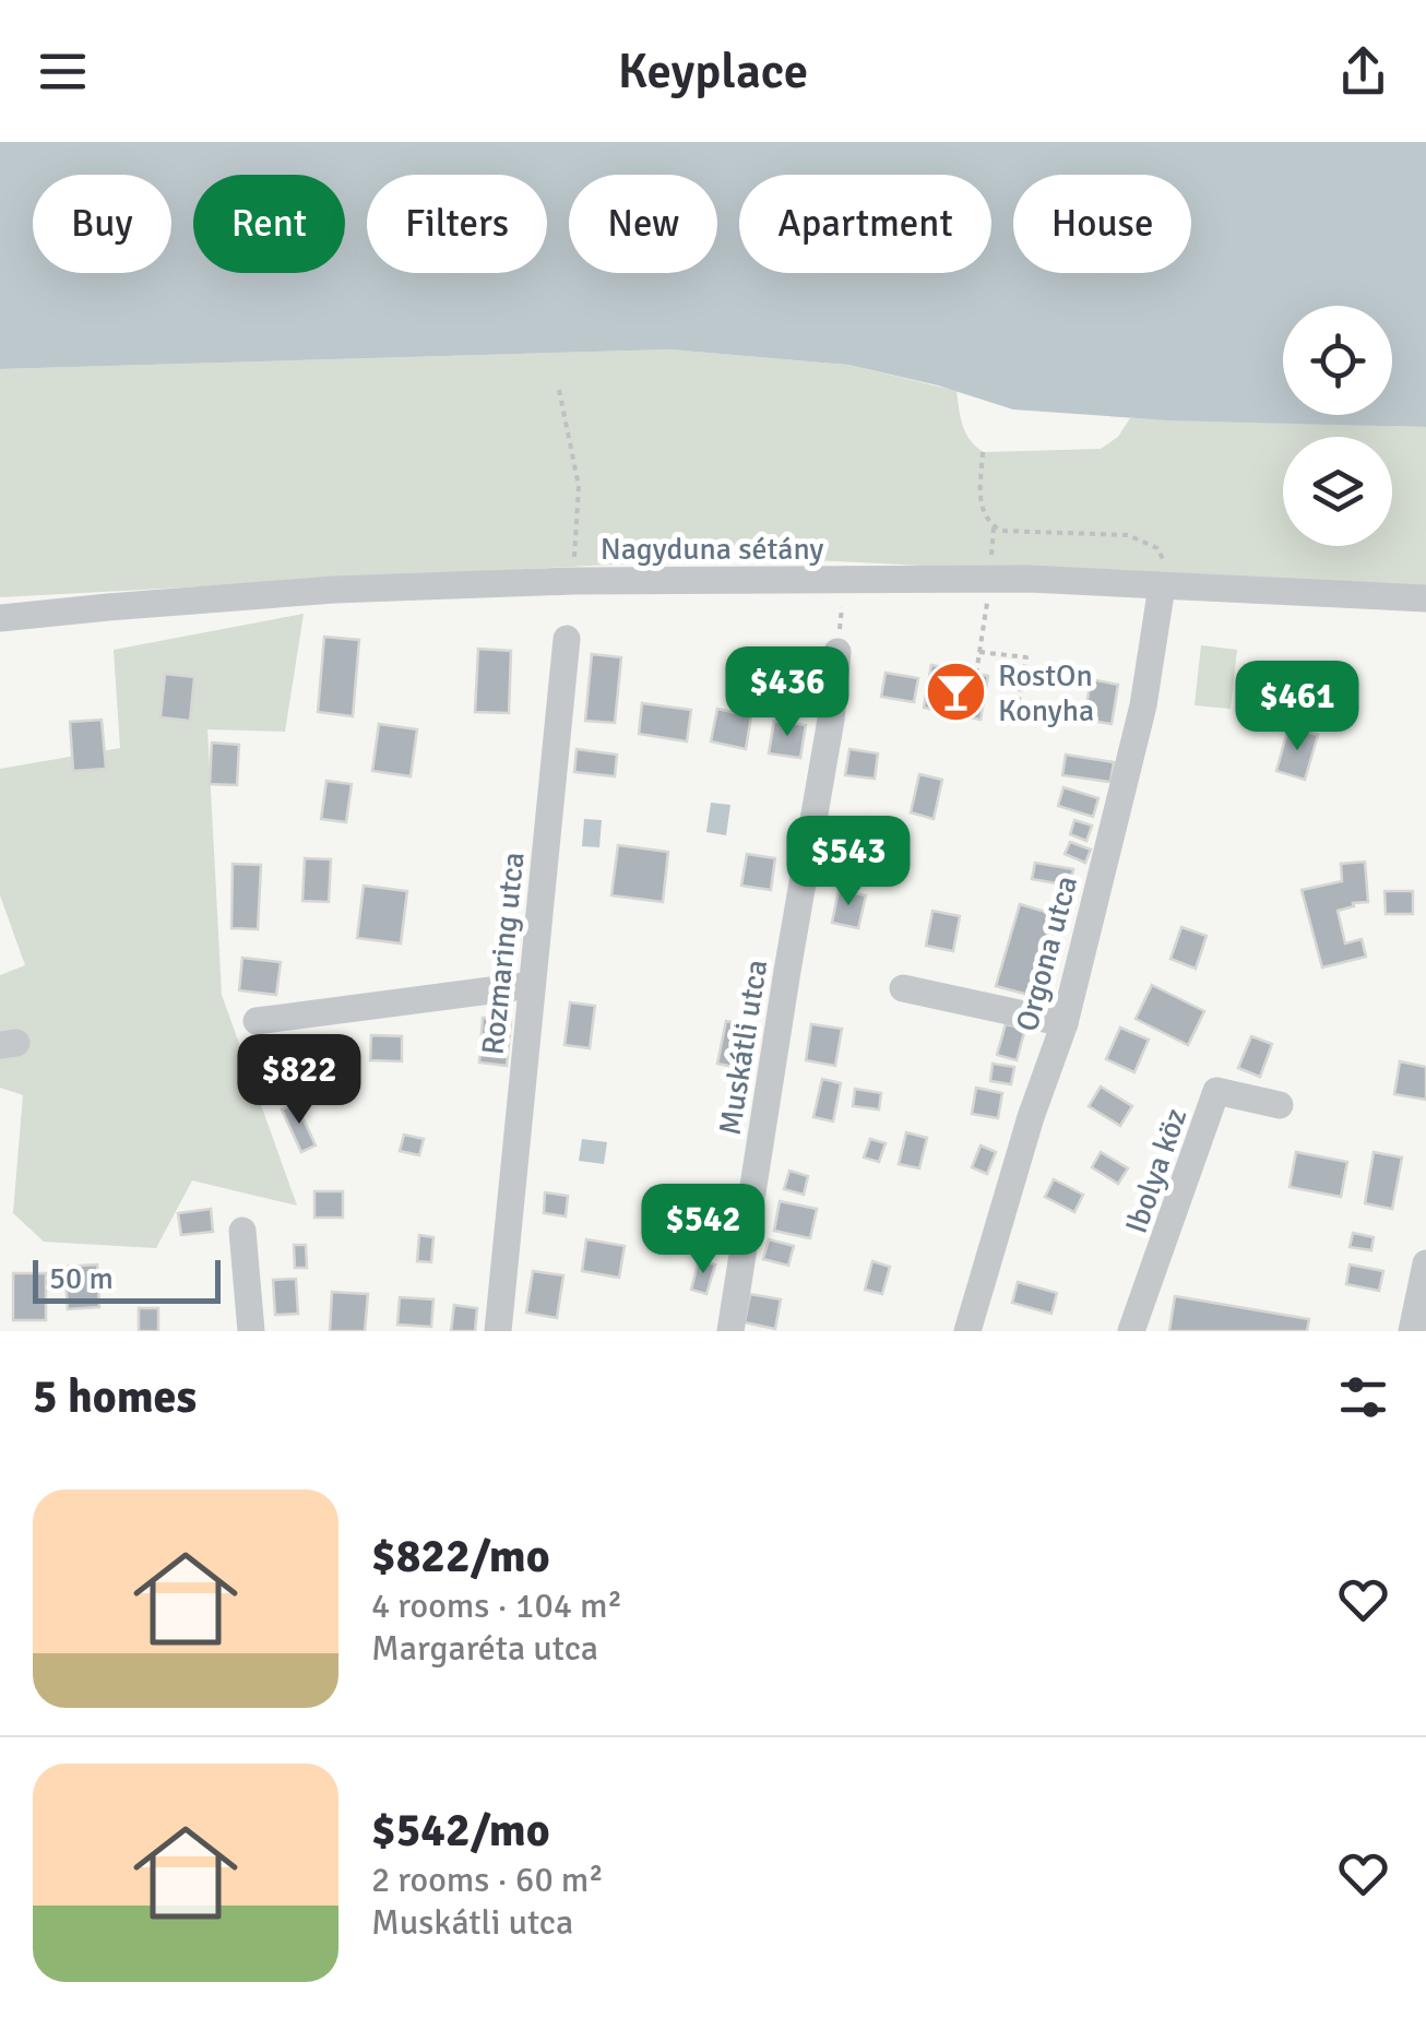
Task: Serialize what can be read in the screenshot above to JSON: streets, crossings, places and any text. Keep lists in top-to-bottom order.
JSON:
{
  "streets": {
    "street": [
      "Nagyduna sétány",
      "Rozmaring utca",
      "Orgona utca",
      "Muskátli utca",
      "Ibolya köz"
    ]
  },
  "crossings": [
    ["Nagyduna sétány", "Orgona utca"]
  ],
  "places": {
    "bar": ["RostOn Konyha"]
  },
  "scale_bar": "50 m",
  "page": {
    "header": "Keyplace",
    "chip": [
      "Buy",
      "Rent",
      "Filters",
      "New",
      "Apartment",
      "House"
    ],
    "price": [
      "$436",
      "$461",
      "$543",
      "$822",
      "$542"
    ],
    "scale": "50 m",
    "heading": "5 homes",
    "list": [
      {
        "name": "$822/mo",
        "note": "4 rooms · 104 m² · Margaréta utca"
      },
      {
        "name": "$542/mo",
        "note": "2 rooms · 60 m² · Muskátli utca"
      }
    ]
  }
}
